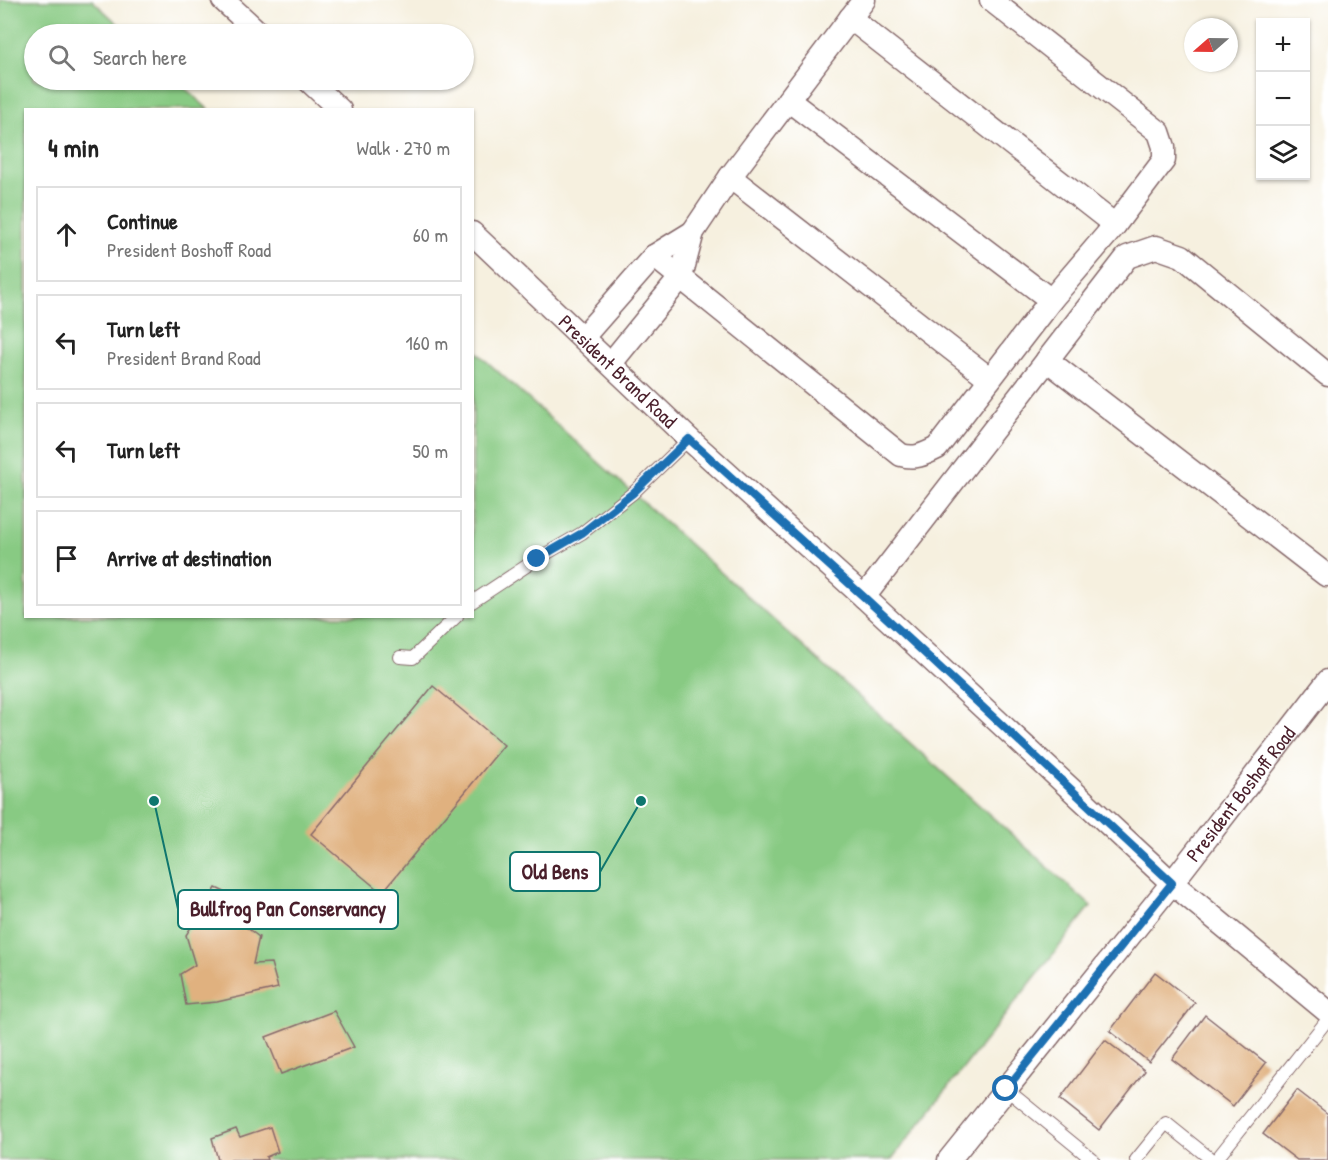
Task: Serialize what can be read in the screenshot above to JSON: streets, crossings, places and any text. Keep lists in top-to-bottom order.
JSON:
{
  "streets": {
    "street": ["President Brand Road", "President Boshoff Road"]
  },
  "crossings": [
    ["President Brand Road", "President Boshoff Road"]
  ],
  "places": ["Bullfrog Pan Conservancy", "Old Bens"],
  "north": "left",
  "page": {
    "map_buttons": ["+", "−"],
    "search": "Search here",
    "heading": ["4 min", "Walk · 270 m"],
    "list": [
      ["Continue", "President Boshoff Road", "60 m"],
      ["Turn left", "President Brand Road", "160 m"],
      ["Turn left", "50 m"],
      "Arrive at destination"
    ]
  }
}
